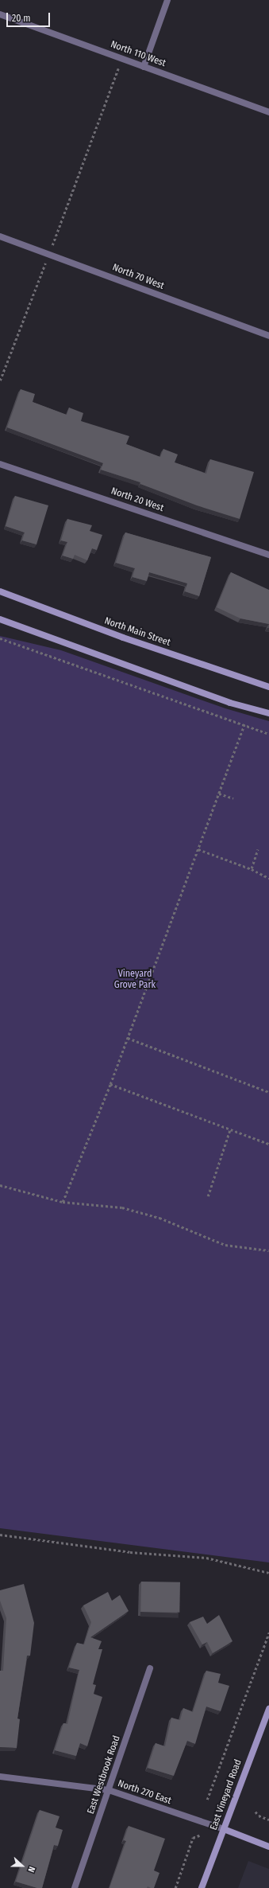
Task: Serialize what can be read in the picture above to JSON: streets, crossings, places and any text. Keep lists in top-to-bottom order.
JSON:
{
  "streets": {
    "main road": ["North Main Street", "East Vineyard Road"],
    "street": [
      "North 110 West",
      "North 70 West",
      "North 20 West",
      "East Westbrook Road",
      "North 270 East"
    ]
  },
  "crossings": [
    ["East Westbrook Road", "North 270 East"],
    ["North 270 East", "East Vineyard Road"]
  ],
  "parks": ["Vineyard Grove Park"],
  "scale_bar": "20 m",
  "north": "right"
}
